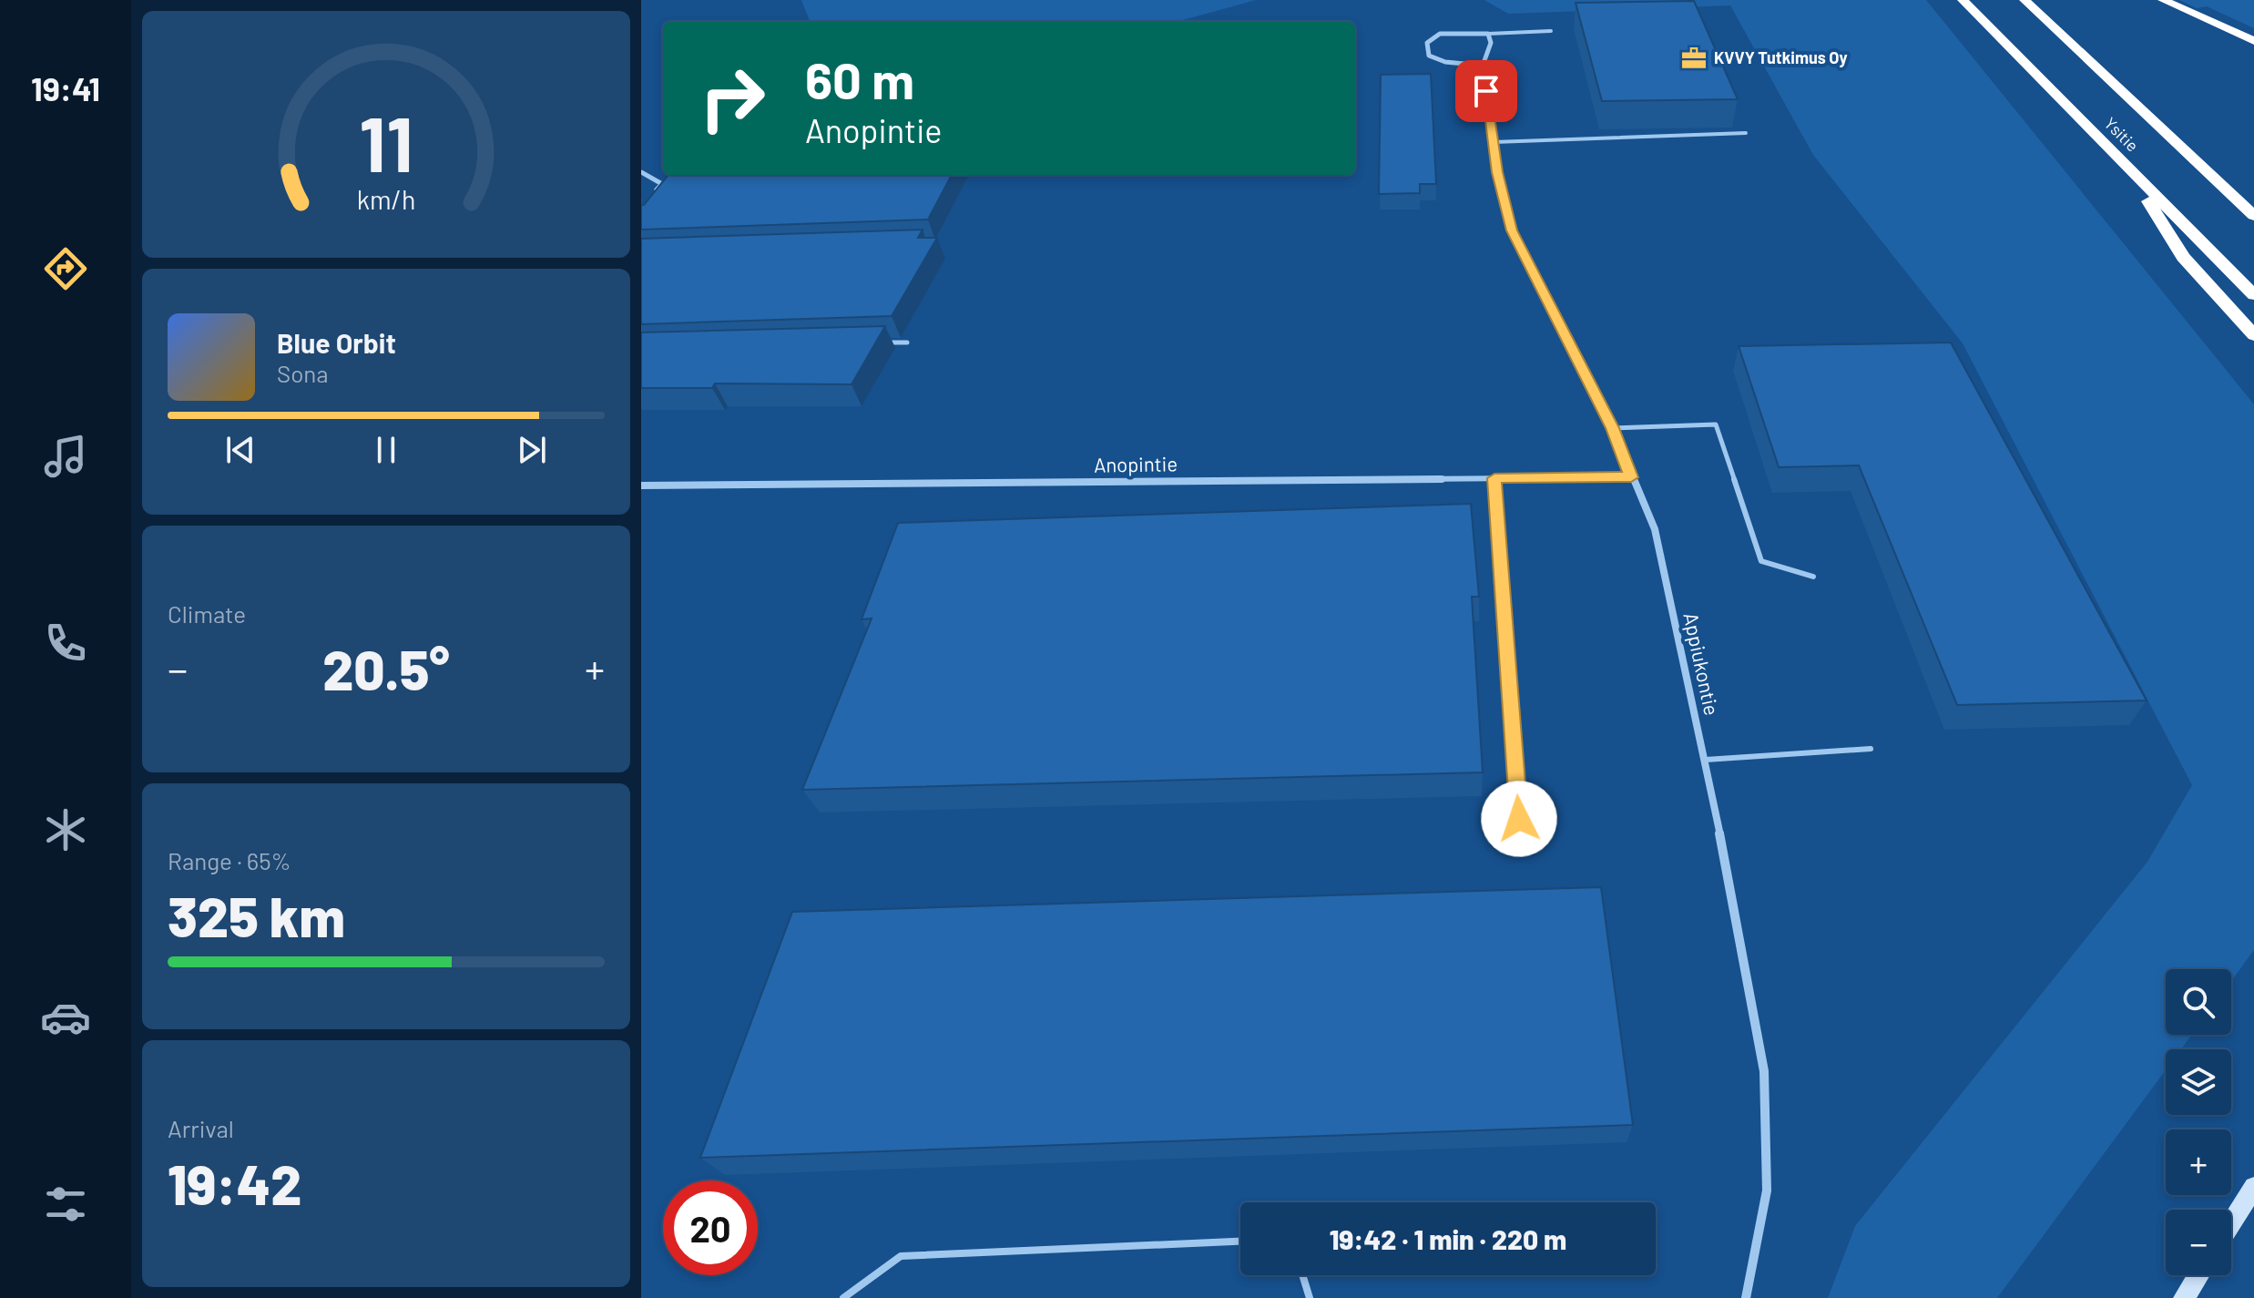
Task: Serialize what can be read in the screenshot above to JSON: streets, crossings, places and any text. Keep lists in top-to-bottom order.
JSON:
{
  "streets": {
    "highway": ["Ysitie"],
    "street": ["Anopintie", "Appiukontie"]
  },
  "crossings": [
    ["Anopintie", "Appiukontie"]
  ],
  "places": {
    "office": ["KVVY Tutkimus Oy"]
  },
  "page": {
    "tabs": "19:41",
    "turn": ["60 m", "Anopintie"],
    "song": ["Blue Orbit", "Sona"],
    "tile": [
      "Climate",
      ["Range · 65%", "325 km"],
      ["Arrival", "19:42"]
    ],
    "heat": ["−", "20.5°", "+"],
    "map_buttons": ["+", "−"],
    "limit": "20",
    "trip": "19:42 · 1 min · 220 m",
    "gauge": ["11", "km/h"]
  }
}
